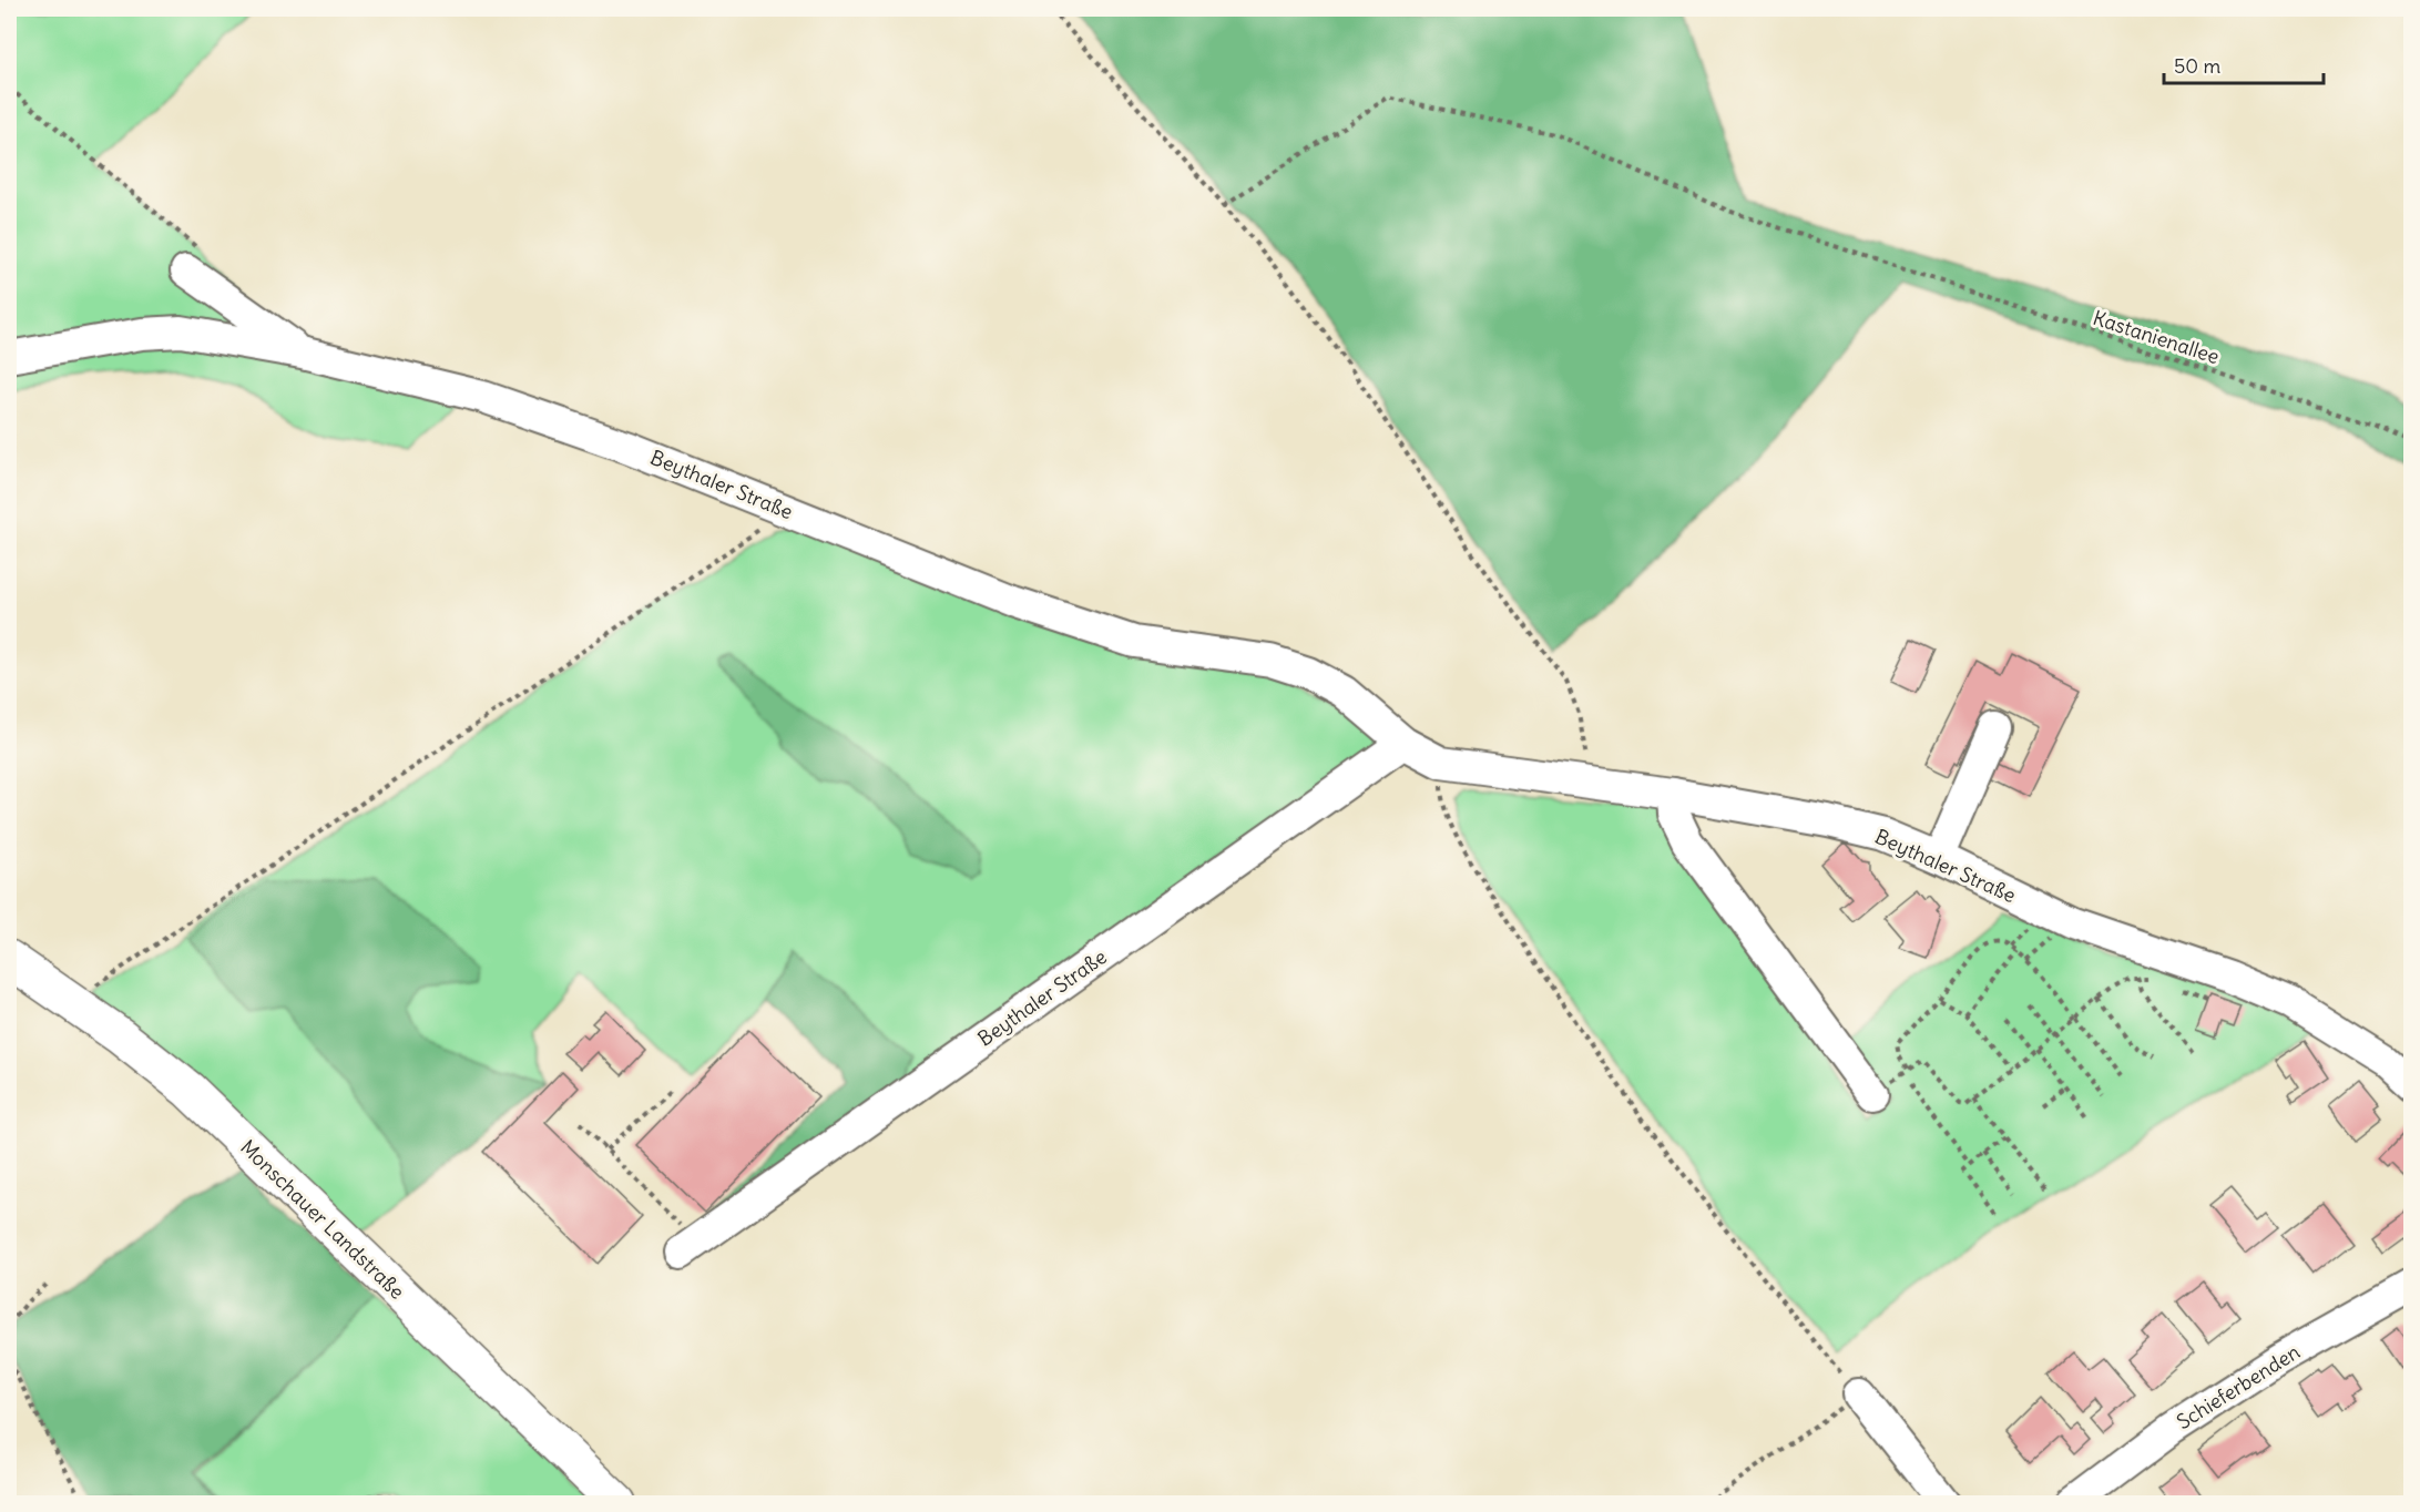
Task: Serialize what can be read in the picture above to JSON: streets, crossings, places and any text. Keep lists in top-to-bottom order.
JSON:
{
  "streets": {
    "main road": ["Monschauer Landstraße"],
    "street": ["Beythaler Straße", "Schieferbenden"],
    "path": ["Kastanienallee"]
  },
  "scale_bar": "50 m"
}
